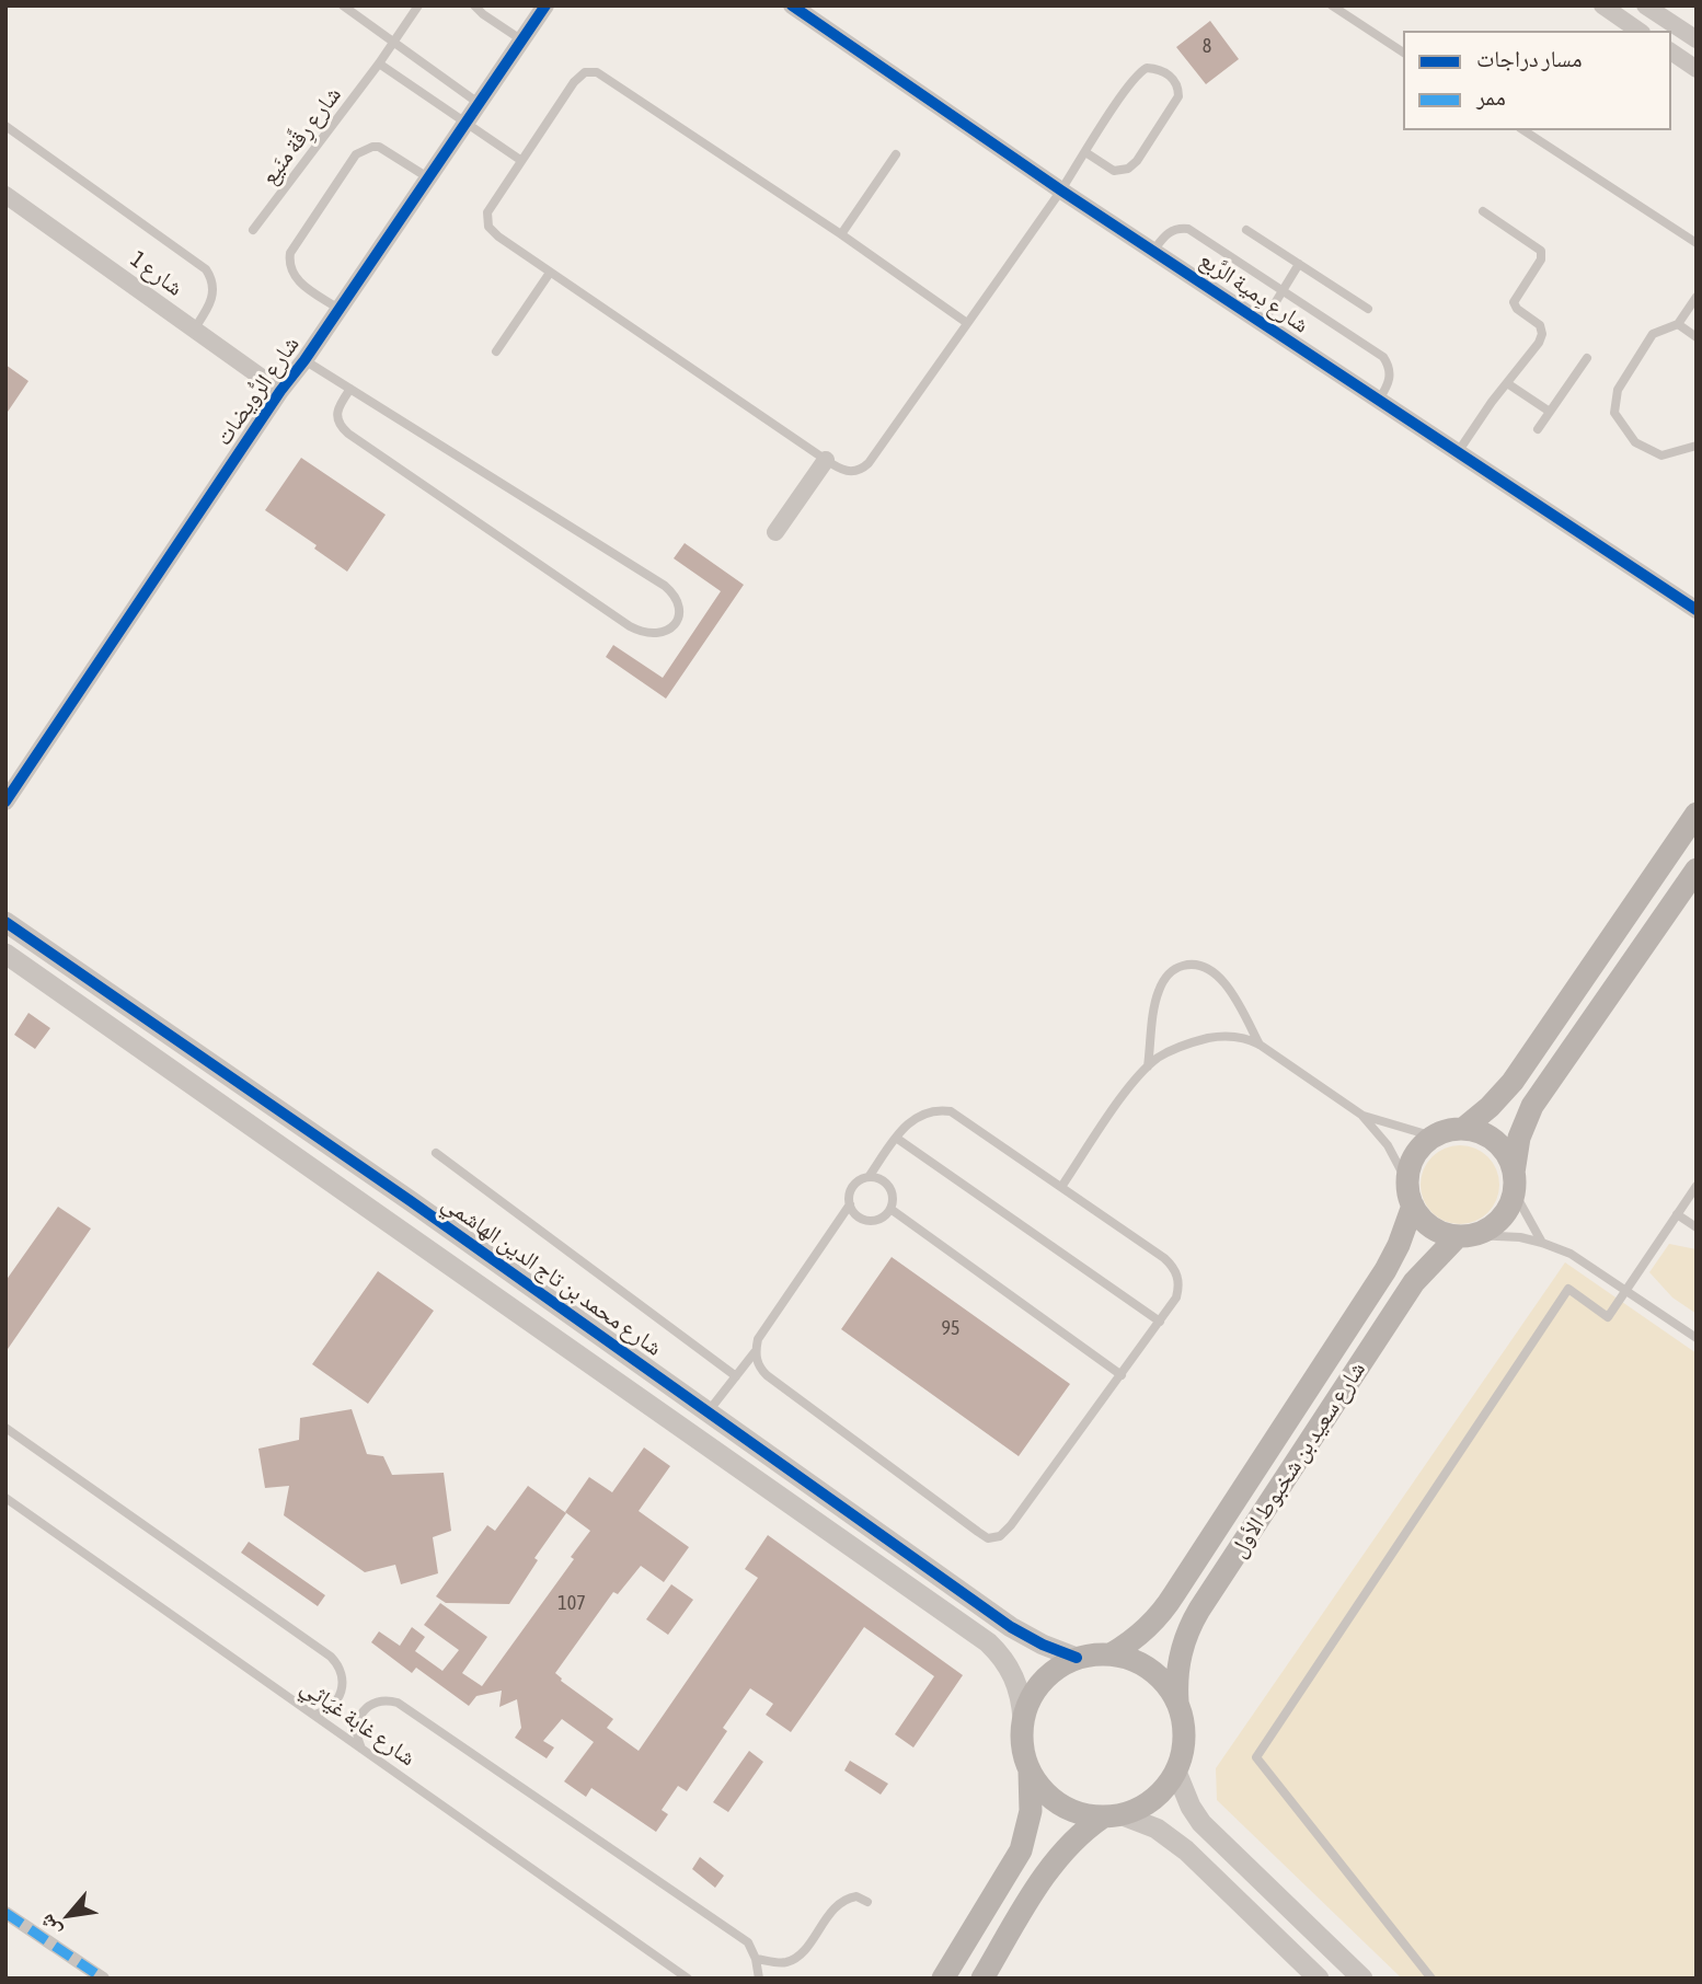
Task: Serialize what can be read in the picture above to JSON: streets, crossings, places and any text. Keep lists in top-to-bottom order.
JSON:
{
  "streets": {
    "main road": ["شارع سعيد بن شخبوط الأول"],
    "street": [
      "شارع 1",
      "شارع دِمية الرَّبع",
      "شارع الرُّويضات",
      "شارع محمد بن تاج الدين الهاشمي"
    ],
    "lane": ["شارع رِقَّة منَيع", "شارع غابة غيَاثِي"]
  },
  "crossings": [
    ["شارع 1", "شارع الرُّويضات"],
    ["شارع محمد بن تاج الدين الهاشمي", "شارع سعيد بن شخبوط الأول"]
  ],
  "house_numbers": ["8", "95", "107"],
  "legend": ["مسار دراجات", "ممر"],
  "north": "bottom left"
}
